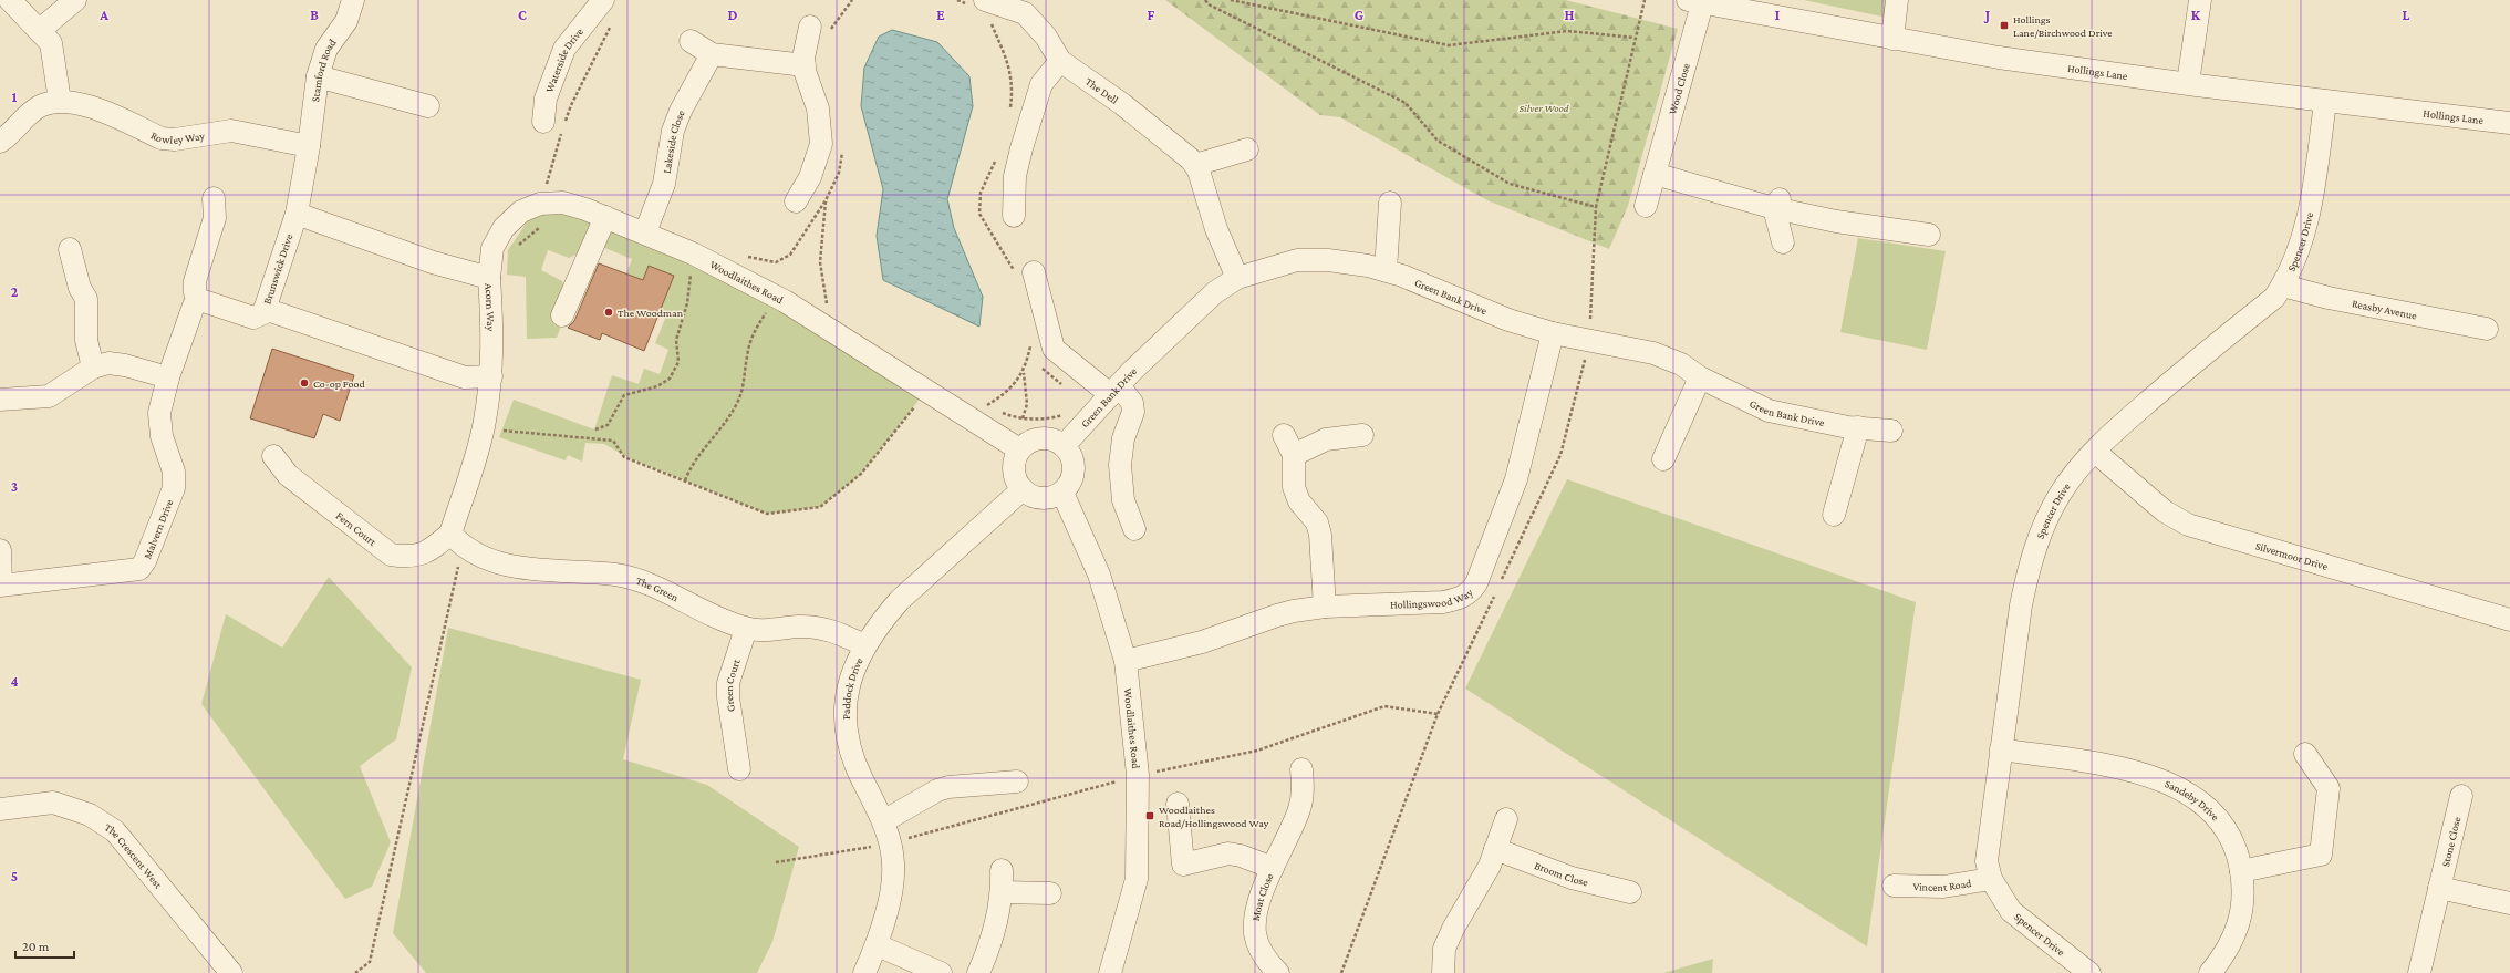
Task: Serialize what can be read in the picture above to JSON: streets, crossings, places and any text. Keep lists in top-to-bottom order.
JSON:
{
  "streets": {
    "street": [
      "Waterside Drive",
      "Stamford Road",
      "Hollings Lane",
      "Wood Close",
      "The Dell",
      "Rowley Way",
      "Lakeside Close",
      "Spencer Drive",
      "Brunswick Drive",
      "Woodlaithes Road",
      "Green Bank Drive",
      "Acorn Way",
      "Reasby Avenue",
      "Fern Court",
      "Malvern Drive",
      "Silvermoor Drive",
      "The Green",
      "Hollingswood Way",
      "Green Court",
      "Paddock Drive",
      "Sandeby Drive",
      "Stone Close",
      "The Crescent West",
      "Broom Close",
      "Vincent Road",
      "Moat Close"
    ]
  },
  "crossings": [
    ["Stamford Road", "Rowley Way"],
    ["Hollings Lane", "Wood Close"],
    ["Hollings Lane", "Spencer Drive"],
    ["The Dell", "Green Bank Drive"],
    ["Lakeside Close", "Woodlaithes Road"],
    ["Spencer Drive", "Reasby Avenue"],
    ["Spencer Drive", "Silvermoor Drive"],
    ["Spencer Drive", "Sandeby Drive"],
    ["Spencer Drive", "Vincent Road"],
    ["Brunswick Drive", "Acorn Way"],
    ["Woodlaithes Road", "Green Bank Drive"],
    ["Woodlaithes Road", "Acorn Way"],
    ["Woodlaithes Road", "Hollingswood Way"],
    ["Woodlaithes Road", "Paddock Drive"],
    ["Green Bank Drive", "Hollingswood Way"],
    ["Green Bank Drive", "Paddock Drive"],
    ["Acorn Way", "Fern Court"],
    ["Acorn Way", "The Green"],
    ["Fern Court", "The Green"],
    ["The Green", "Green Court"],
    ["The Green", "Paddock Drive"]
  ],
  "parks": ["Silver Wood"],
  "places": {
    "transit": ["Hollings Lane/Birchwood Drive", "Woodlaithes Road/Hollingswood Way"],
    "other": ["The Woodman", "Co-op Food"]
  },
  "scale_bar": "20 m",
  "grid": {
    "columns": [
      "A",
      "B",
      "C",
      "D",
      "E",
      "F",
      "G",
      "H",
      "I",
      "J",
      "K",
      "L"
    ],
    "rows": [
      "1",
      "2",
      "3",
      "4",
      "5"
    ]
  }
}
